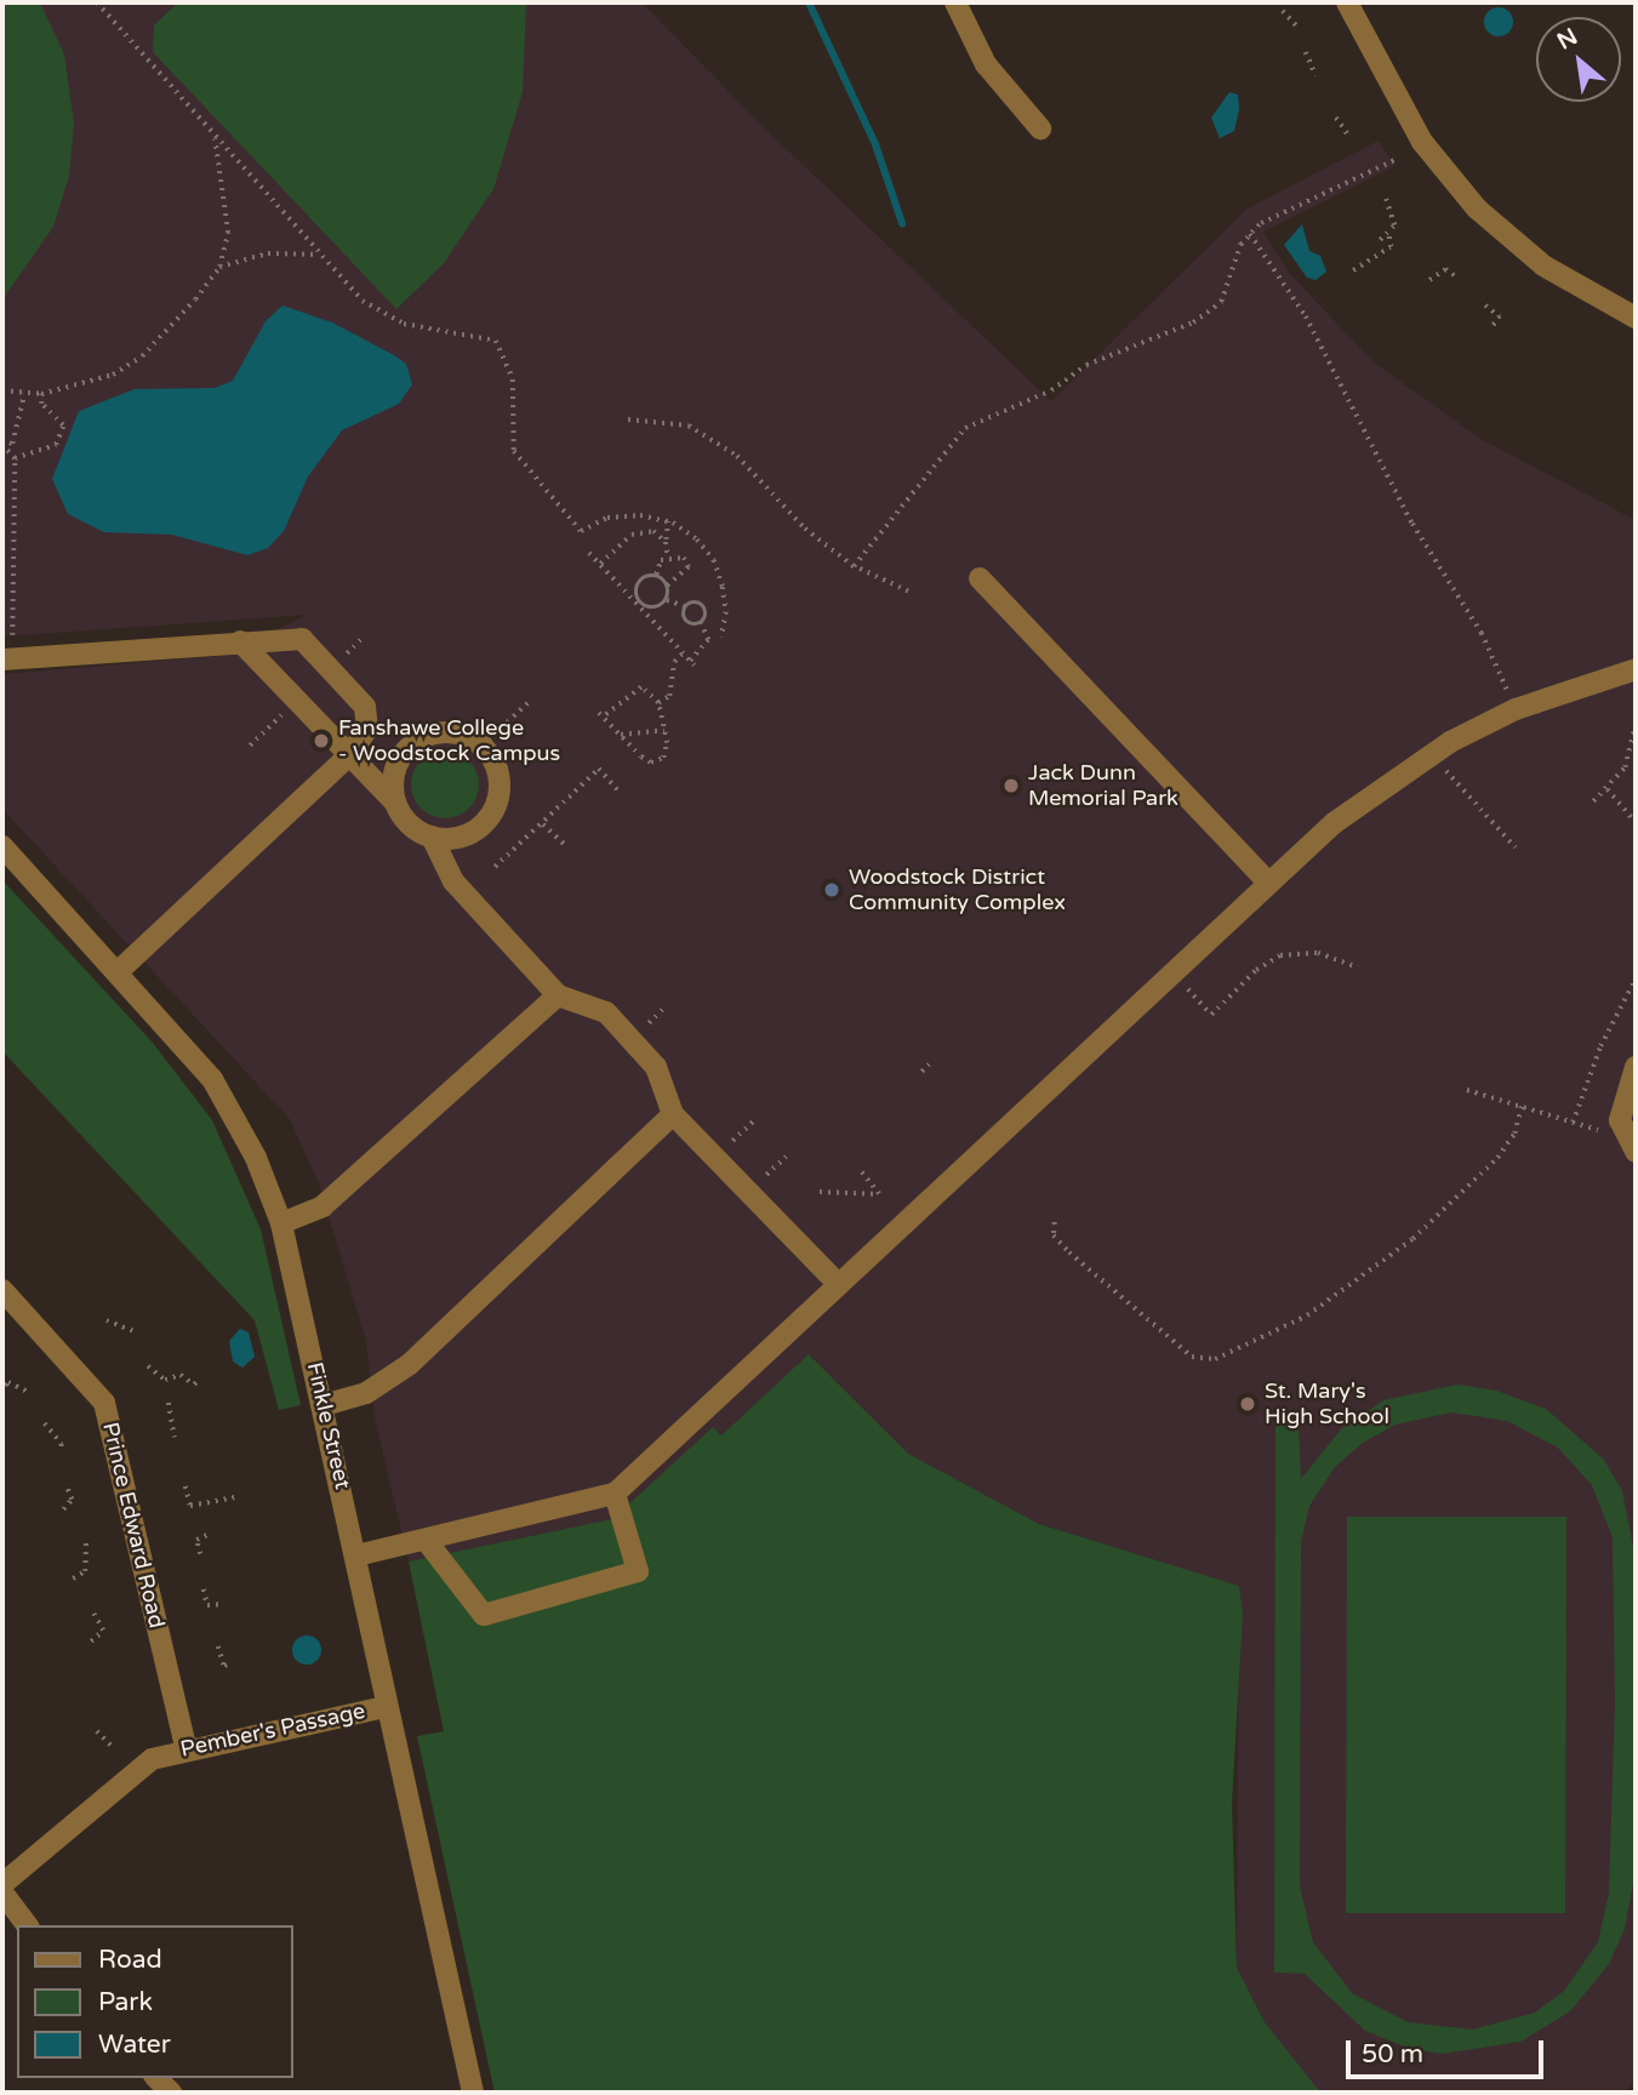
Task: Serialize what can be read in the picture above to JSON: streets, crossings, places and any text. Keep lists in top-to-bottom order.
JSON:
{
  "streets": {
    "street": ["Finkle Street", "Prince Edward Road", "Pember's Passage"]
  },
  "crossings": [
    ["Finkle Street", "Pember's Passage"],
    ["Prince Edward Road", "Pember's Passage"]
  ],
  "places": [
    "Fanshawe College - Woodstock Campus",
    "Jack Dunn Memorial Park",
    "Woodstock District Community Complex",
    "St. Mary's High School"
  ],
  "legend": ["Road", "Park", "Water"],
  "scale_bar": "50 m",
  "north": "top left"
}
